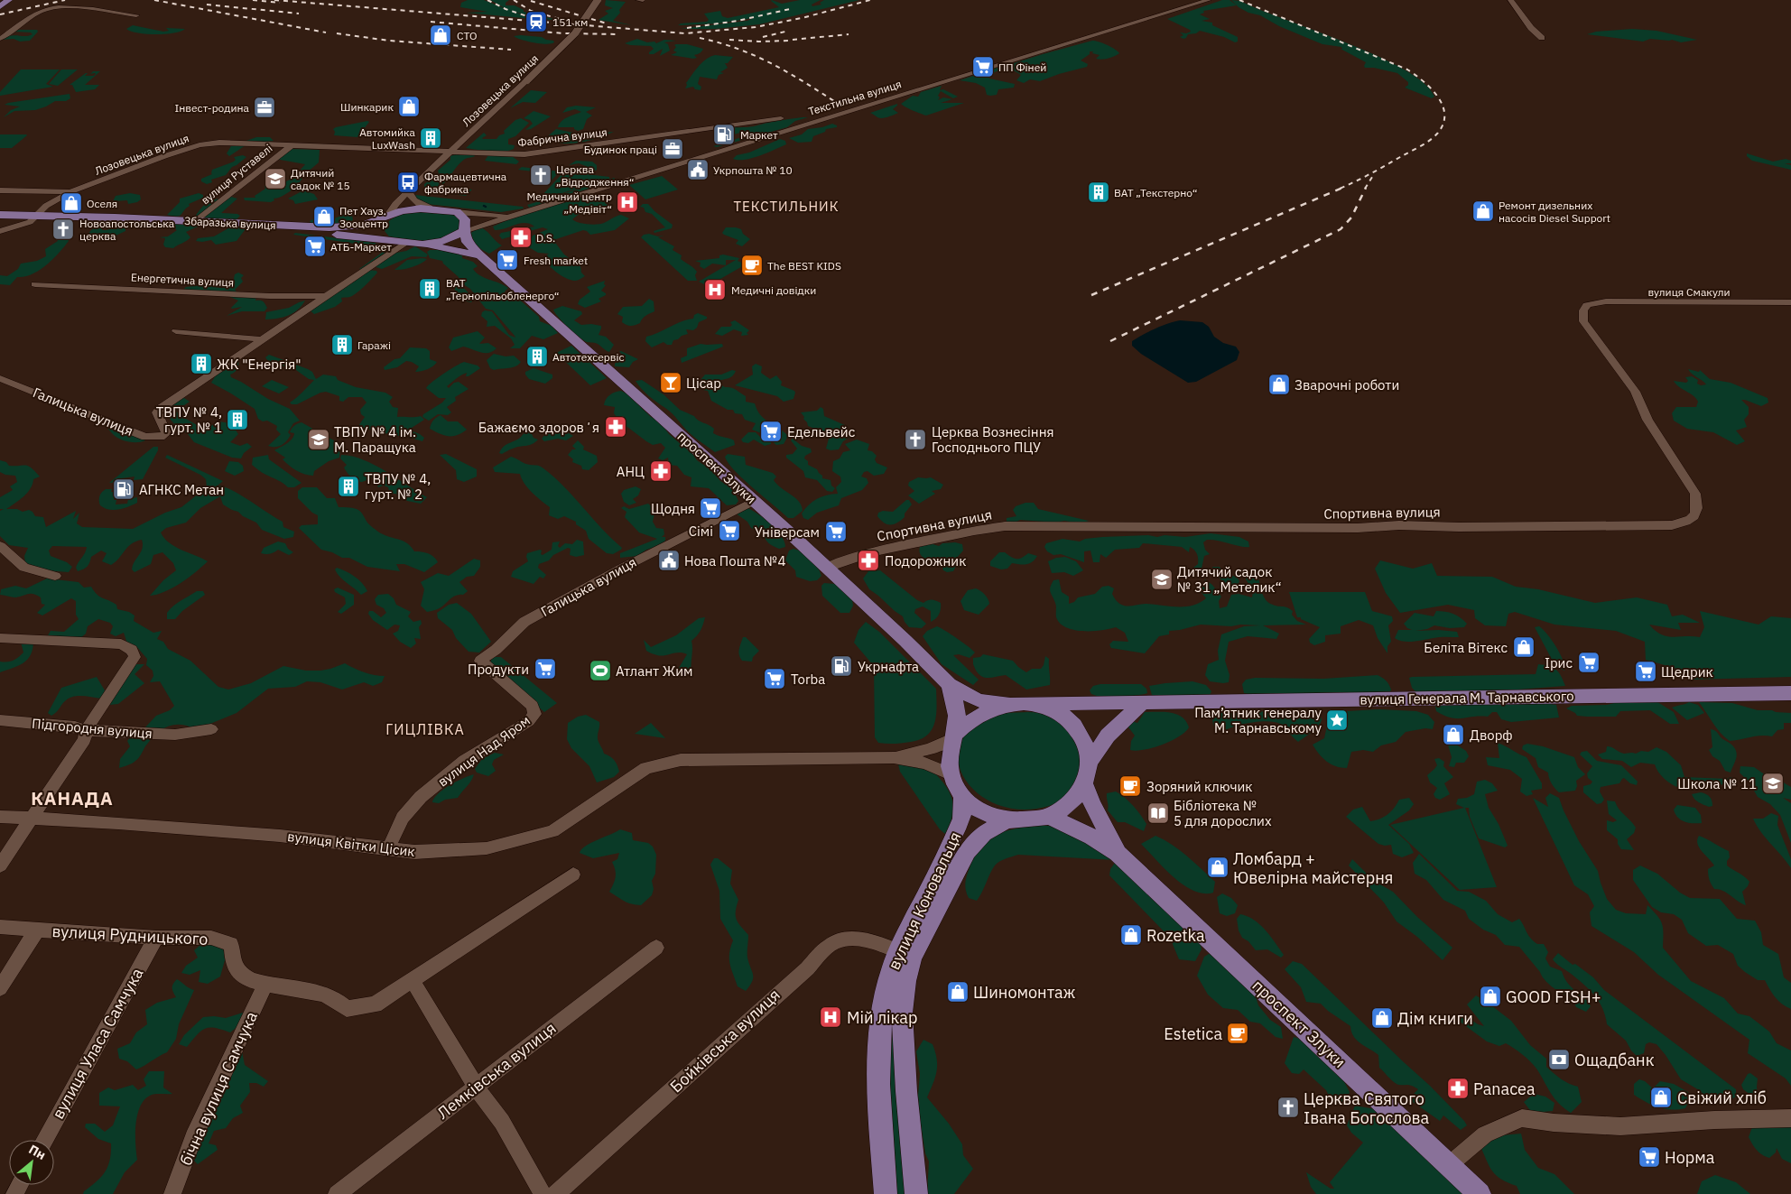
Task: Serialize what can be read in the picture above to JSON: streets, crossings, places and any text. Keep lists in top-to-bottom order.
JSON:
{
  "streets": {
    "main road": [
      "Збаразька вулиця",
      "проспект Злуки",
      "вулиця Генерала М. Тарнавського",
      "вулиця Коновальця"
    ],
    "street": [
      "Лозовецька вулиця",
      "Текстильна вулиця",
      "Фабрична вулиця",
      "вулиця Руставелі",
      "Енергетична вулиця",
      "вулиця Смакули",
      "Галицька вулиця",
      "Спортивна вулиця",
      "Підгородня вулиця",
      "вулиця Над Яром",
      "вулиця Квітки Цісик",
      "вулиця Рудницького",
      "Бойківська вулиця",
      "вулиця Уласа Самчука",
      "Лемківська вулиця",
      "бічна вулиця Самчука"
    ]
  },
  "crossings": [
    ["Лозовецька вулиця", "Фабрична вулиця"],
    ["Лозовецька вулиця", "вулиця Руставелі"],
    ["Лозовецька вулиця", "Збаразька вулиця"],
    ["Текстильна вулиця", "Збаразька вулиця"],
    ["Текстильна вулиця", "проспект Злуки"],
    ["Фабрична вулиця", "вулиця Руставелі"],
    ["вулиця Руставелі", "Збаразька вулиця"],
    ["Збаразька вулиця", "проспект Злуки"],
    ["вулиця Смакули", "Спортивна вулиця"],
    ["Галицька вулиця", "проспект Злуки"],
    ["Галицька вулиця", "вулиця Над Яром"],
    ["проспект Злуки", "Спортивна вулиця"],
    ["проспект Злуки", "вулиця Генерала М. Тарнавського"],
    ["проспект Злуки", "вулиця Коновальця"],
    ["вулиця Генерала М. Тарнавського", "вулиця Коновальця"],
    ["вулиця Над Яром", "вулиця Квітки Цісик"],
    ["вулиця Коновальця", "Бойківська вулиця"],
    ["вулиця Рудницького", "вулиця Уласа Самчука"],
    ["вулиця Рудницького", "бічна вулиця Самчука"]
  ],
  "districts": ["ТЕКСТИЛЬНИК", "ГИЦЛІВКА", "КАНАДА"],
  "places": {
    "station": ["151 км"],
    "shop": [
      "СТО",
      "Шинкарик",
      "Оселя",
      "Ремонт дизельних насосів Diesel Support",
      "Пет Хауз. Зооцентр",
      "Зварочні роботи",
      "Беліта Вітекс",
      "Дворф",
      "Ломбард + Ювелірна майстерня",
      "Rozetka",
      "Шиномонтаж",
      "GOOD FISH+",
      "Дім книги",
      "Свіжий хліб"
    ],
    "supermarket": [
      "ПП Фіней",
      "АТБ-Маркет",
      "Fresh market",
      "Едельвейс",
      "Щодня",
      "Сімі",
      "Універсам",
      "Ірис",
      "Продукти",
      "Щедрик",
      "Torba",
      "Норма"
    ],
    "office": ["Інвест-родина", "Будинок праці"],
    "fuel station": ["Маркет", "АГНКС Метан", "Укрнафта"],
    "building": [
      "Автомийка LuxWash",
      "ВАТ „Текстерно“",
      "ВАТ „Тернопільобленерго“",
      "Гаражі",
      "Автотехсервіс",
      "ЖК \"Енергія\"",
      "ТВПУ № 4, гурт. № 1",
      "ТВПУ № 4, гурт. № 2"
    ],
    "public building": ["Укрпошта № 10", "Нова Пошта №4"],
    "church": [
      "Церква „Відродження“",
      "Новоапостольська церква",
      "Церква Вознесіння Господнього ПЦУ",
      "Церква Святого Івана Богослова"
    ],
    "school or university": [
      "Дитячий садок № 15",
      "ТВПУ № 4 ім. М. Паращука",
      "Дитячий садок № 31 „Метелик“",
      "Школа № 11"
    ],
    "bus stop": ["Фармацевтична фабрика"],
    "hospital": ["Медичний центр „Медівіт“", "Медичні довідки", "Мій лікар"],
    "pharmacy": [
      "D.S.",
      "Бажаємо здоровʼя",
      "АНЦ",
      "Подорожник",
      "Panacea"
    ],
    "cafe": ["The BEST KIDS", "Зоряний ключик", "Estetica"],
    "bar": ["Цісар"],
    "sports": ["Атлант Жим"],
    "place": ["Пам’ятник генералу М. Тарнавському"],
    "library": ["Бібліотека № 5 для дорослих"],
    "bank": ["Ощадбанк"]
  },
  "north": "top right"
}
